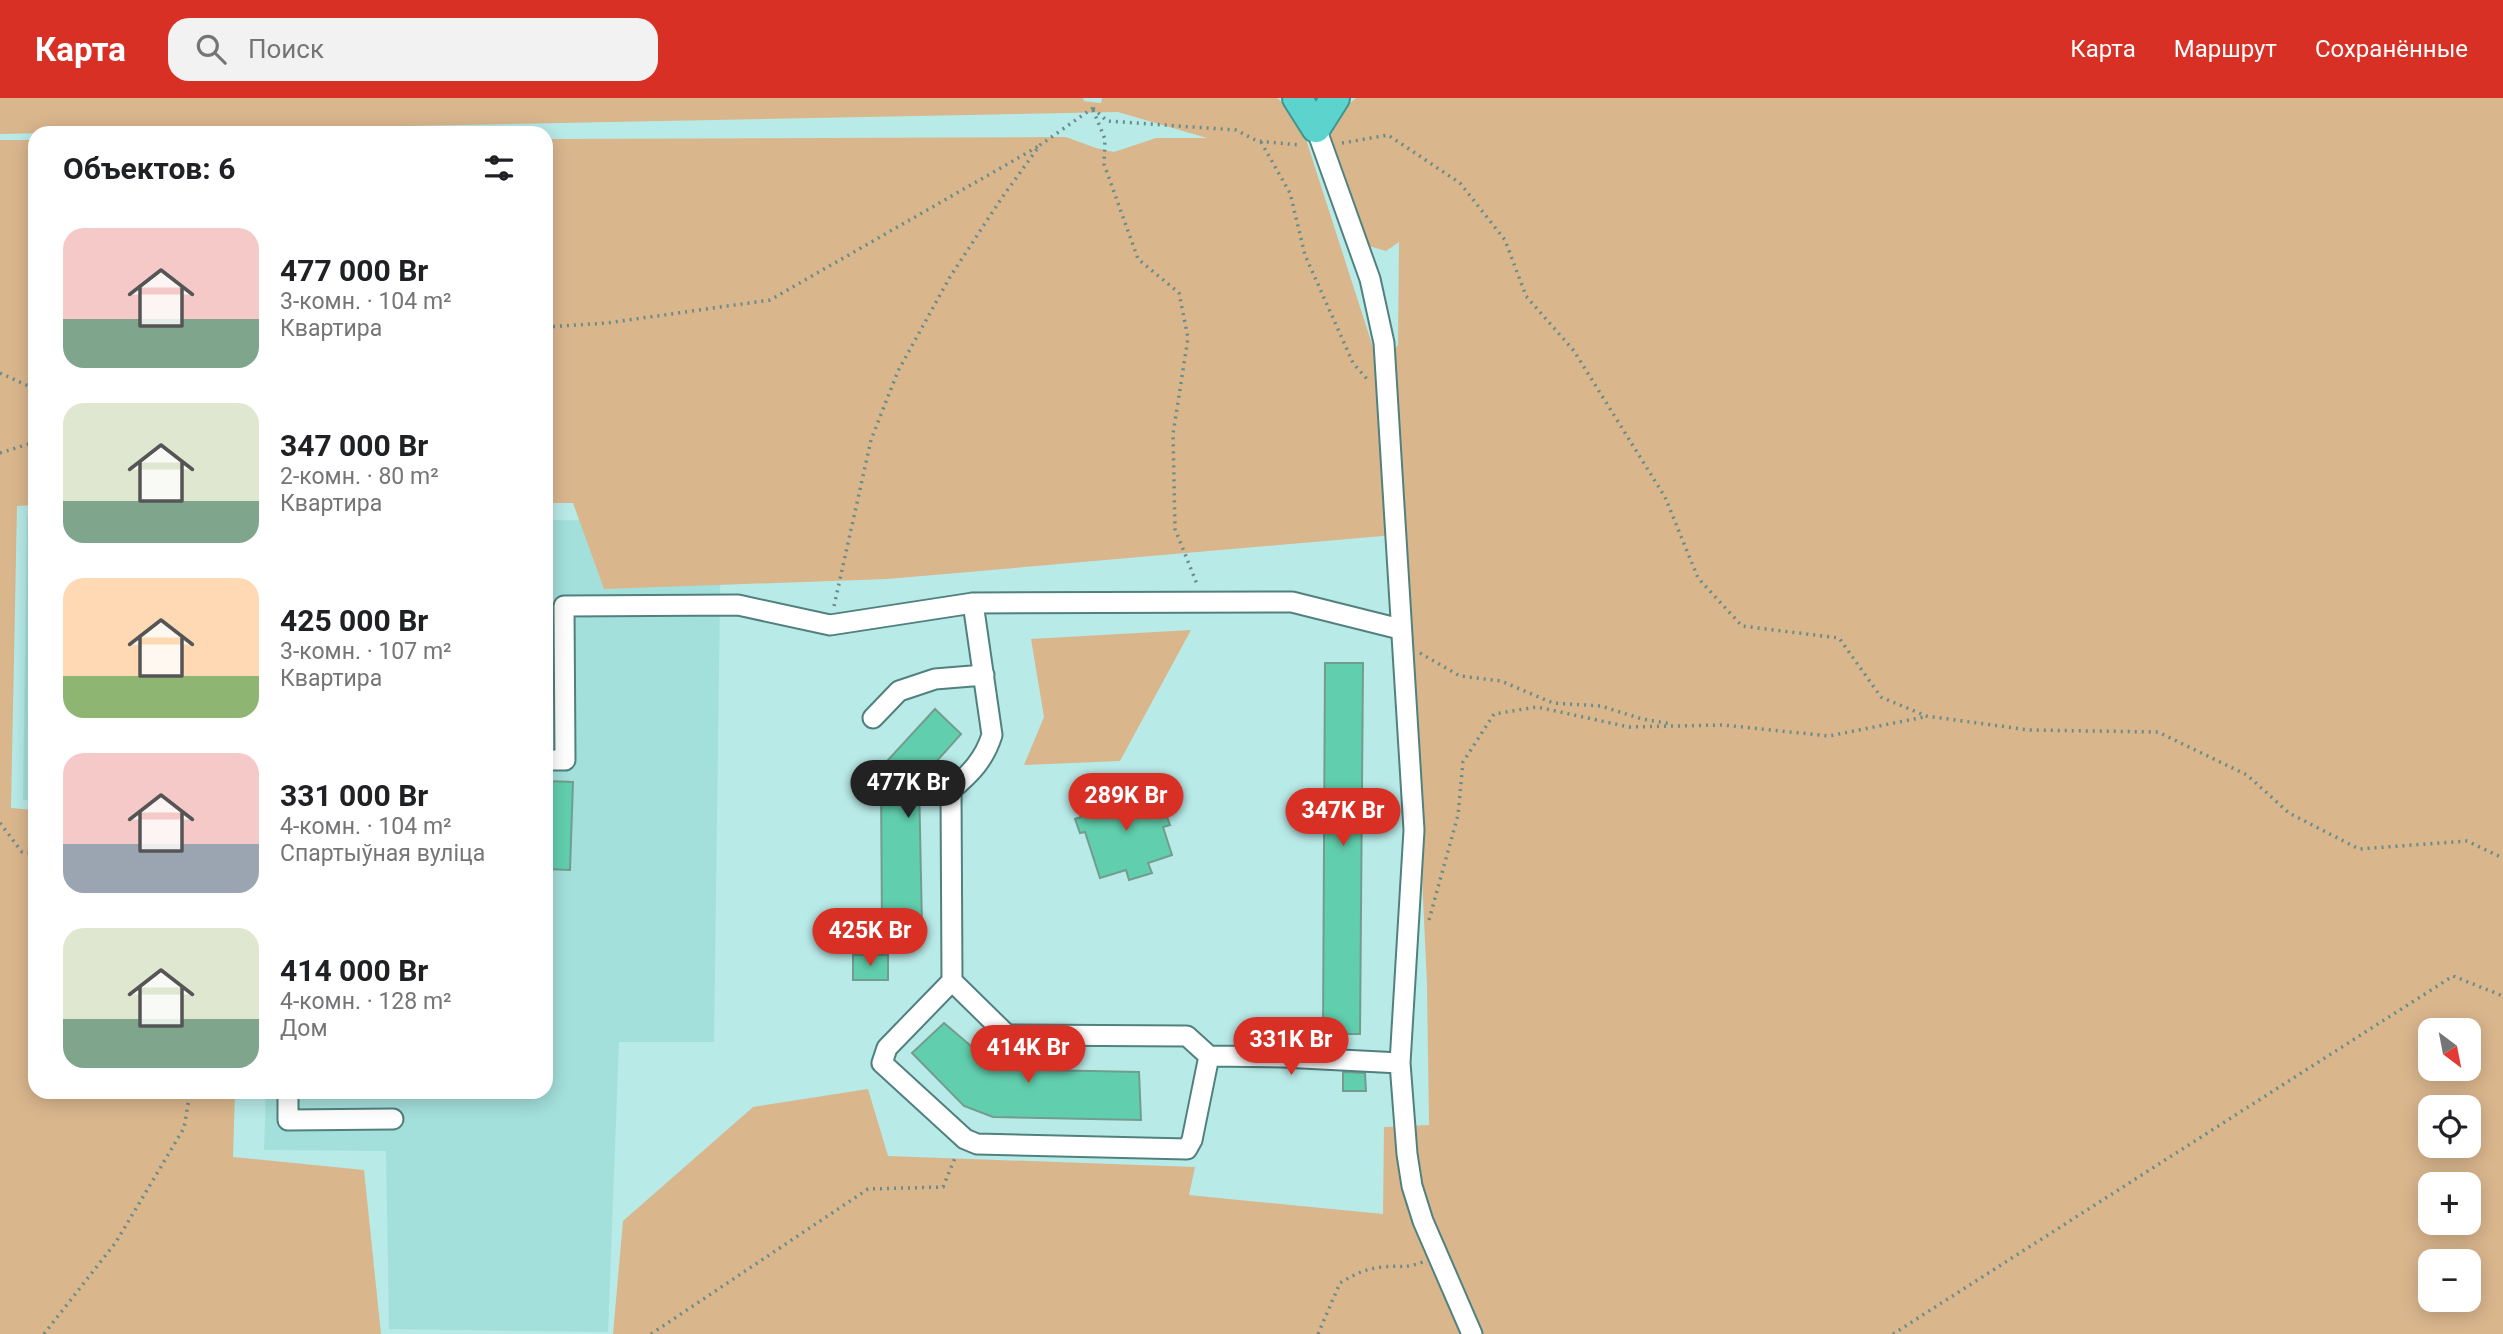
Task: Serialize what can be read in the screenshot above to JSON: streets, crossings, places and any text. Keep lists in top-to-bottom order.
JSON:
{
  "north": "bottom right",
  "page": {
    "header": "Карта",
    "search": "Поиск",
    "nav": ["Карта", "Маршрут", "Сохранённые"],
    "heading": "Объектов: 6",
    "list": [
      {
        "name": "477 000 Br",
        "note": "3-комн. · 104 m² · Квартира"
      },
      {
        "name": "347 000 Br",
        "note": "2-комн. · 80 m² · Квартира"
      },
      {
        "name": "425 000 Br",
        "note": "3-комн. · 107 m² · Квартира"
      },
      {
        "name": "331 000 Br",
        "note": "4-комн. · 104 m² · Спартыўная вуліца"
      },
      {
        "name": "414 000 Br",
        "note": "4-комн. · 128 m² · Дом"
      }
    ],
    "price": [
      "477K Br",
      "289K Br",
      "347K Br",
      "425K Br",
      "331K Br",
      "414K Br"
    ],
    "map_buttons": ["+", "−"]
  }
}
